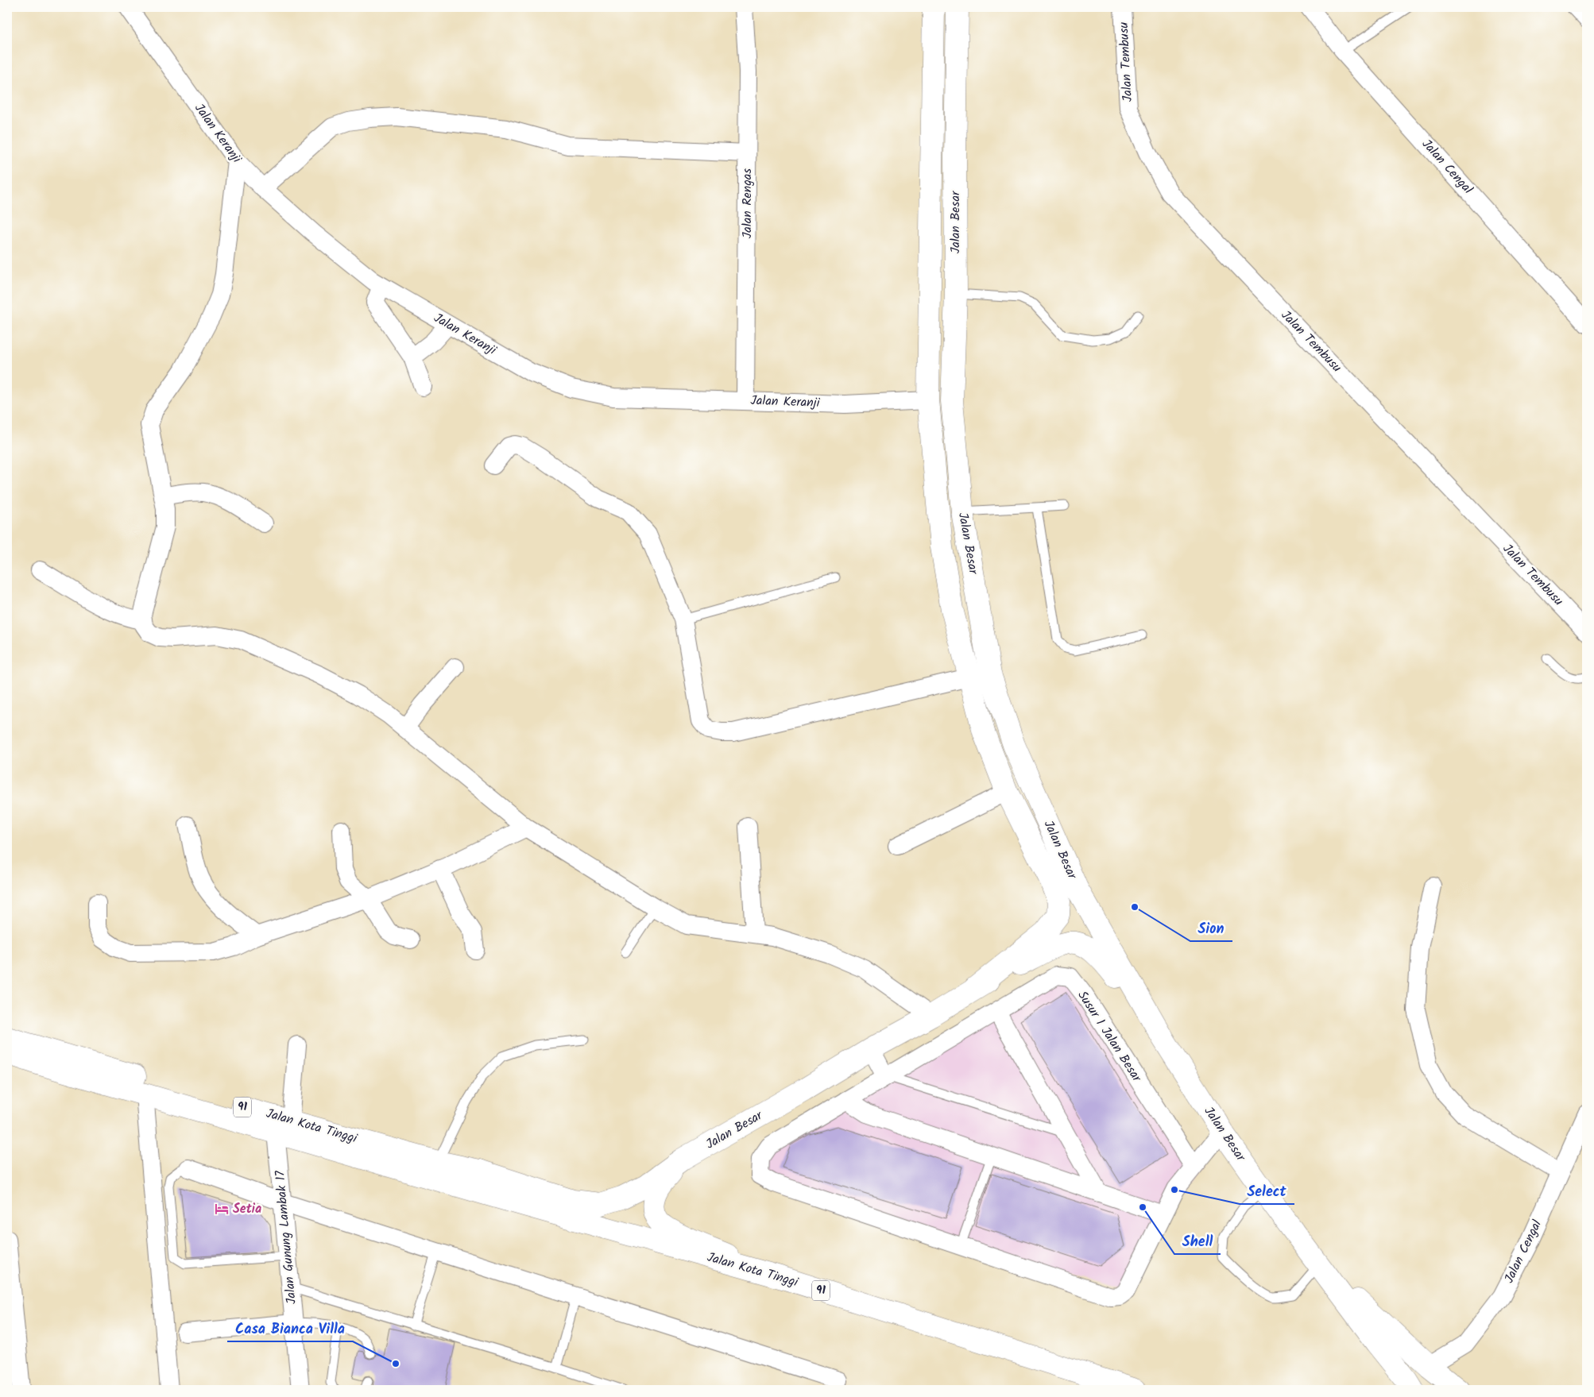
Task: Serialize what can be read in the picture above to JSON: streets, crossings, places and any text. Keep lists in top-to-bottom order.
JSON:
{
  "streets": {
    "main road": ["Jalan Besar", "91", "Jalan Kota Tinggi"],
    "street": [
      "Jalan Tembusu",
      "Jalan Keranji",
      "Jalan Cengal",
      "Jalan Rengas",
      "Susur 1 Jalan Besar",
      "Jalan Gunung Lambak 17"
    ]
  },
  "crossings": [
    ["Jalan Keranji", "Jalan Rengas"],
    ["Jalan Keranji", "Jalan Besar"],
    ["Jalan Cengal", "Jalan Besar"],
    ["Jalan Besar", "Jalan Kota Tinggi"],
    ["Jalan Kota Tinggi", "Jalan Gunung Lambak 17"]
  ],
  "places": {
    "other": [
      "Sion",
      "Select",
      "Shell",
      "Casa Bianca Villa"
    ],
    "hotel": ["Setia"]
  }
}
